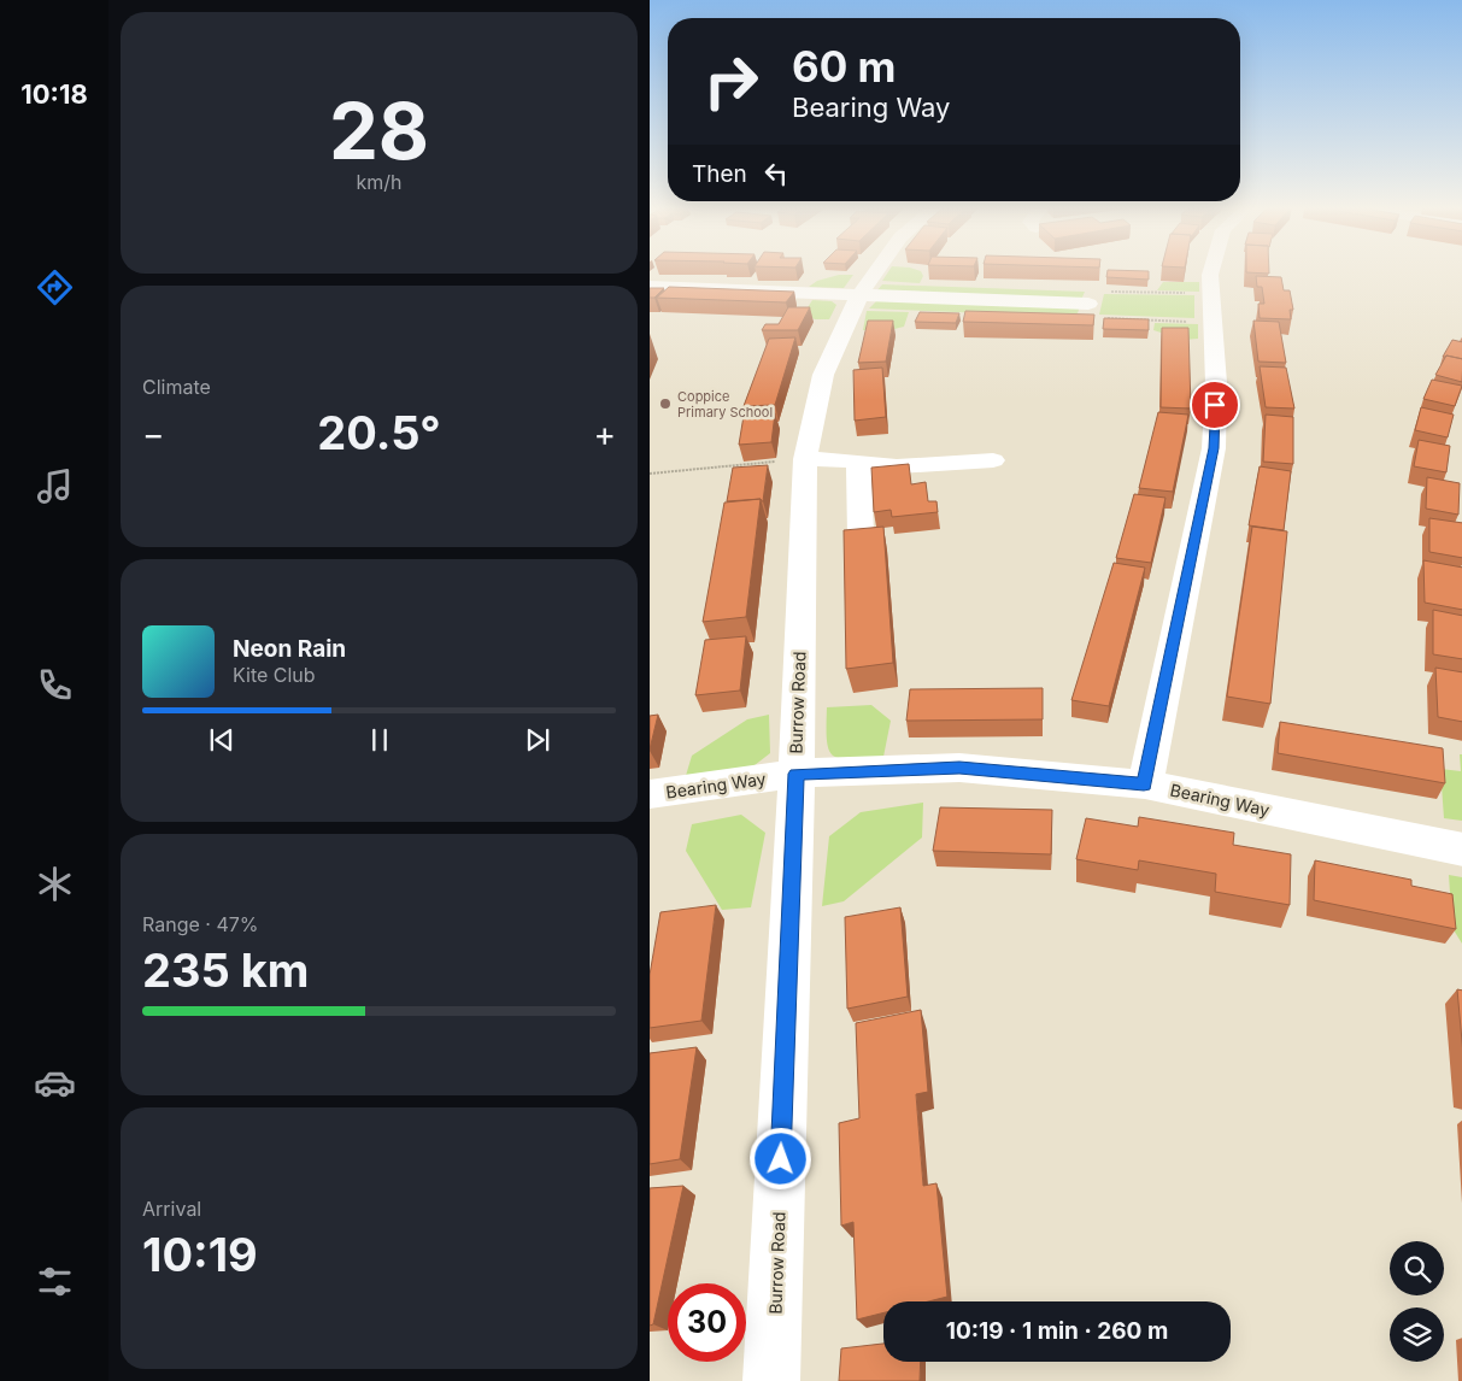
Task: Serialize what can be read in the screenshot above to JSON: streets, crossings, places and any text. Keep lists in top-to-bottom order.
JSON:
{
  "streets": {
    "street": ["Burrow Road", "Bearing Way"]
  },
  "crossings": [
    ["Burrow Road", "Bearing Way"]
  ],
  "places": ["Coppice Primary School"],
  "page": {
    "tabs": "10:18",
    "tile": [
      ["28", "km/h"],
      "Climate",
      ["Range · 47%", "235 km"],
      ["Arrival", "10:19"]
    ],
    "turn": ["60 m", "Bearing Way"],
    "then": "Then",
    "heat": ["−", "20.5°", "+"],
    "song": ["Neon Rain", "Kite Club"],
    "limit": "30",
    "trip": "10:19 · 1 min · 260 m"
  }
}
